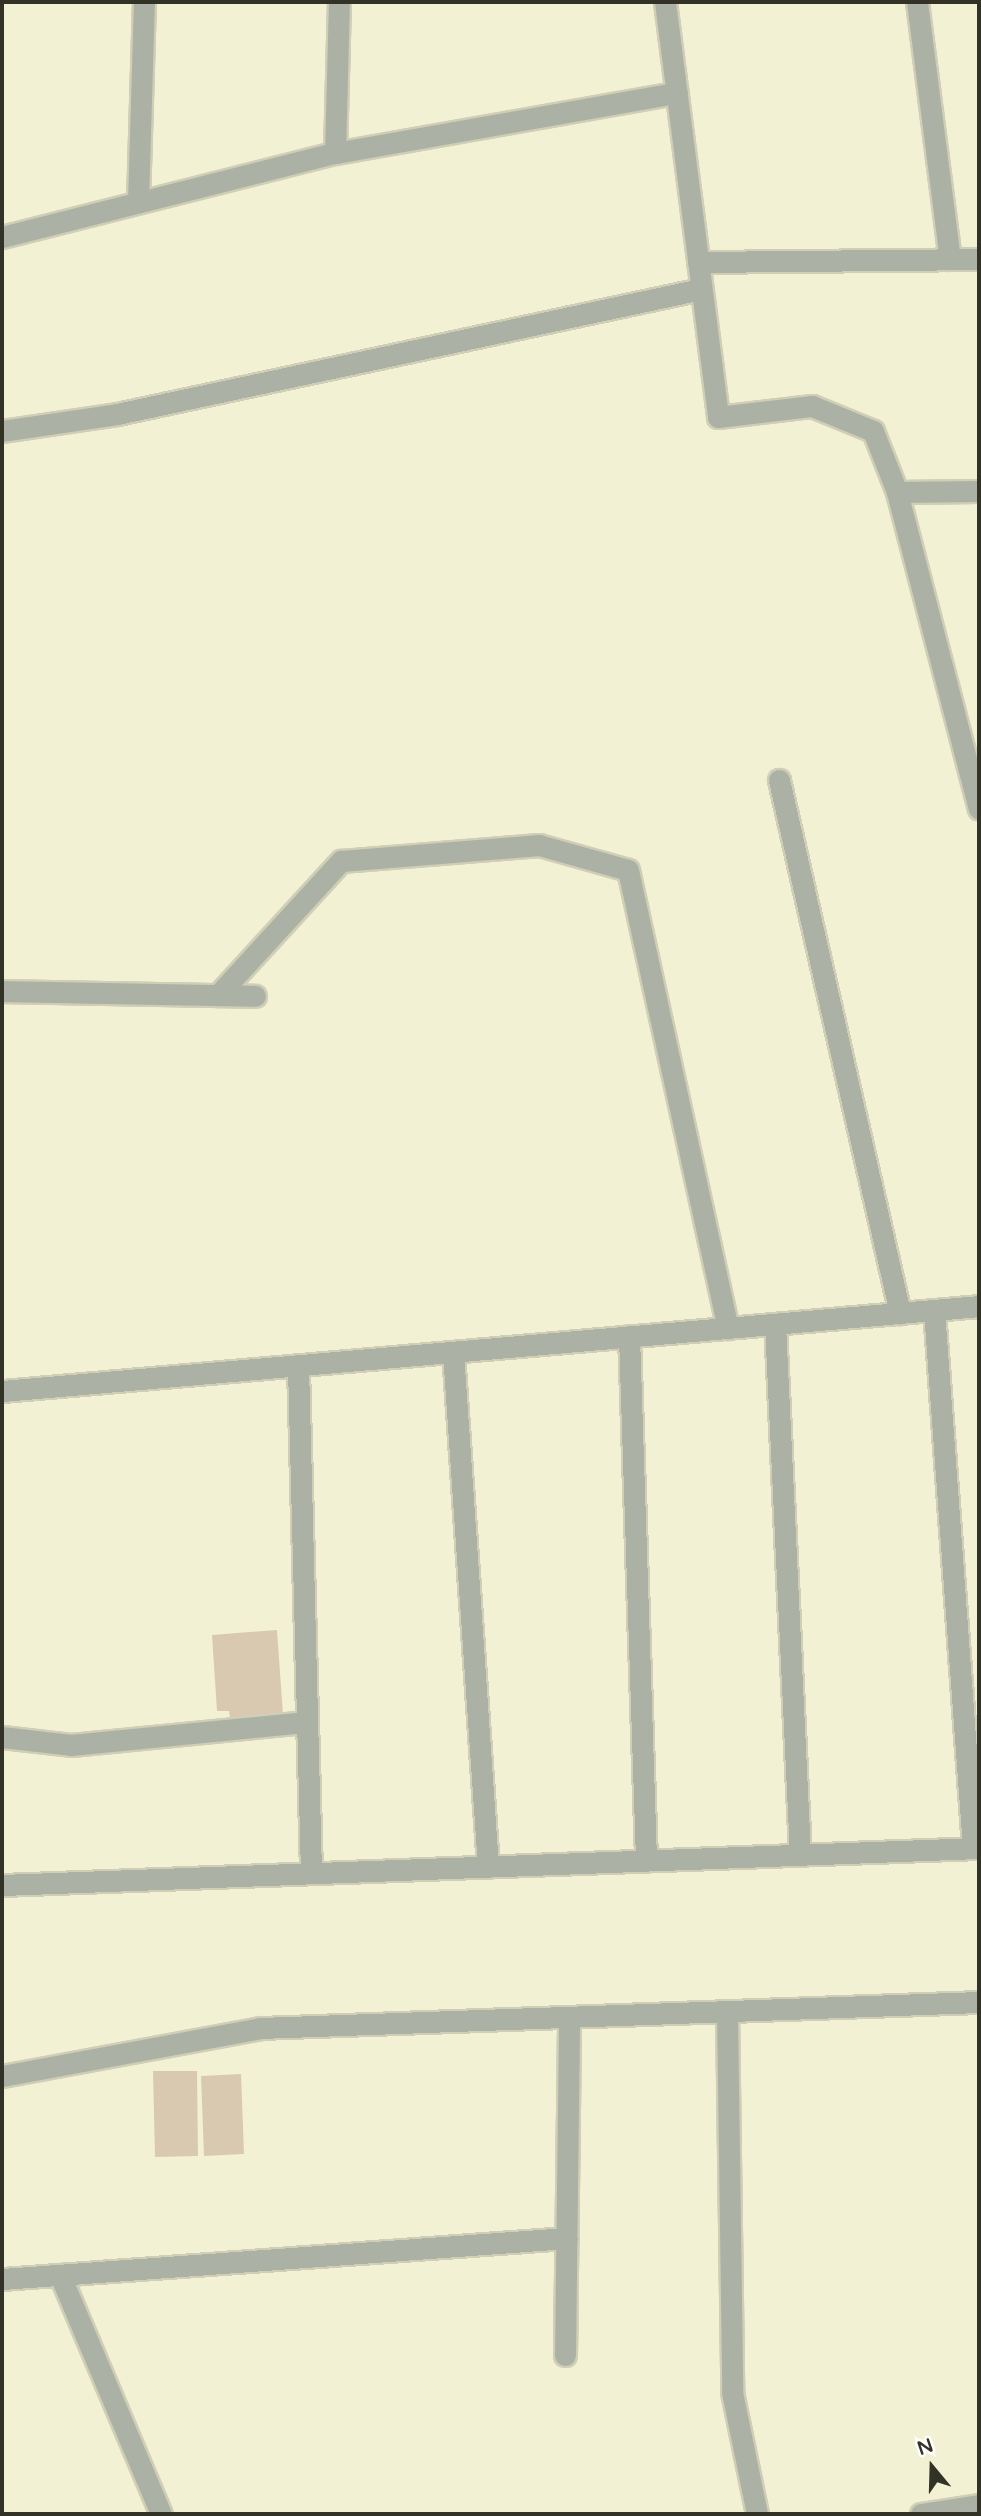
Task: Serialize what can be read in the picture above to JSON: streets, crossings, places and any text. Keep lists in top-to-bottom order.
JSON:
{
  "north": "top"
}
